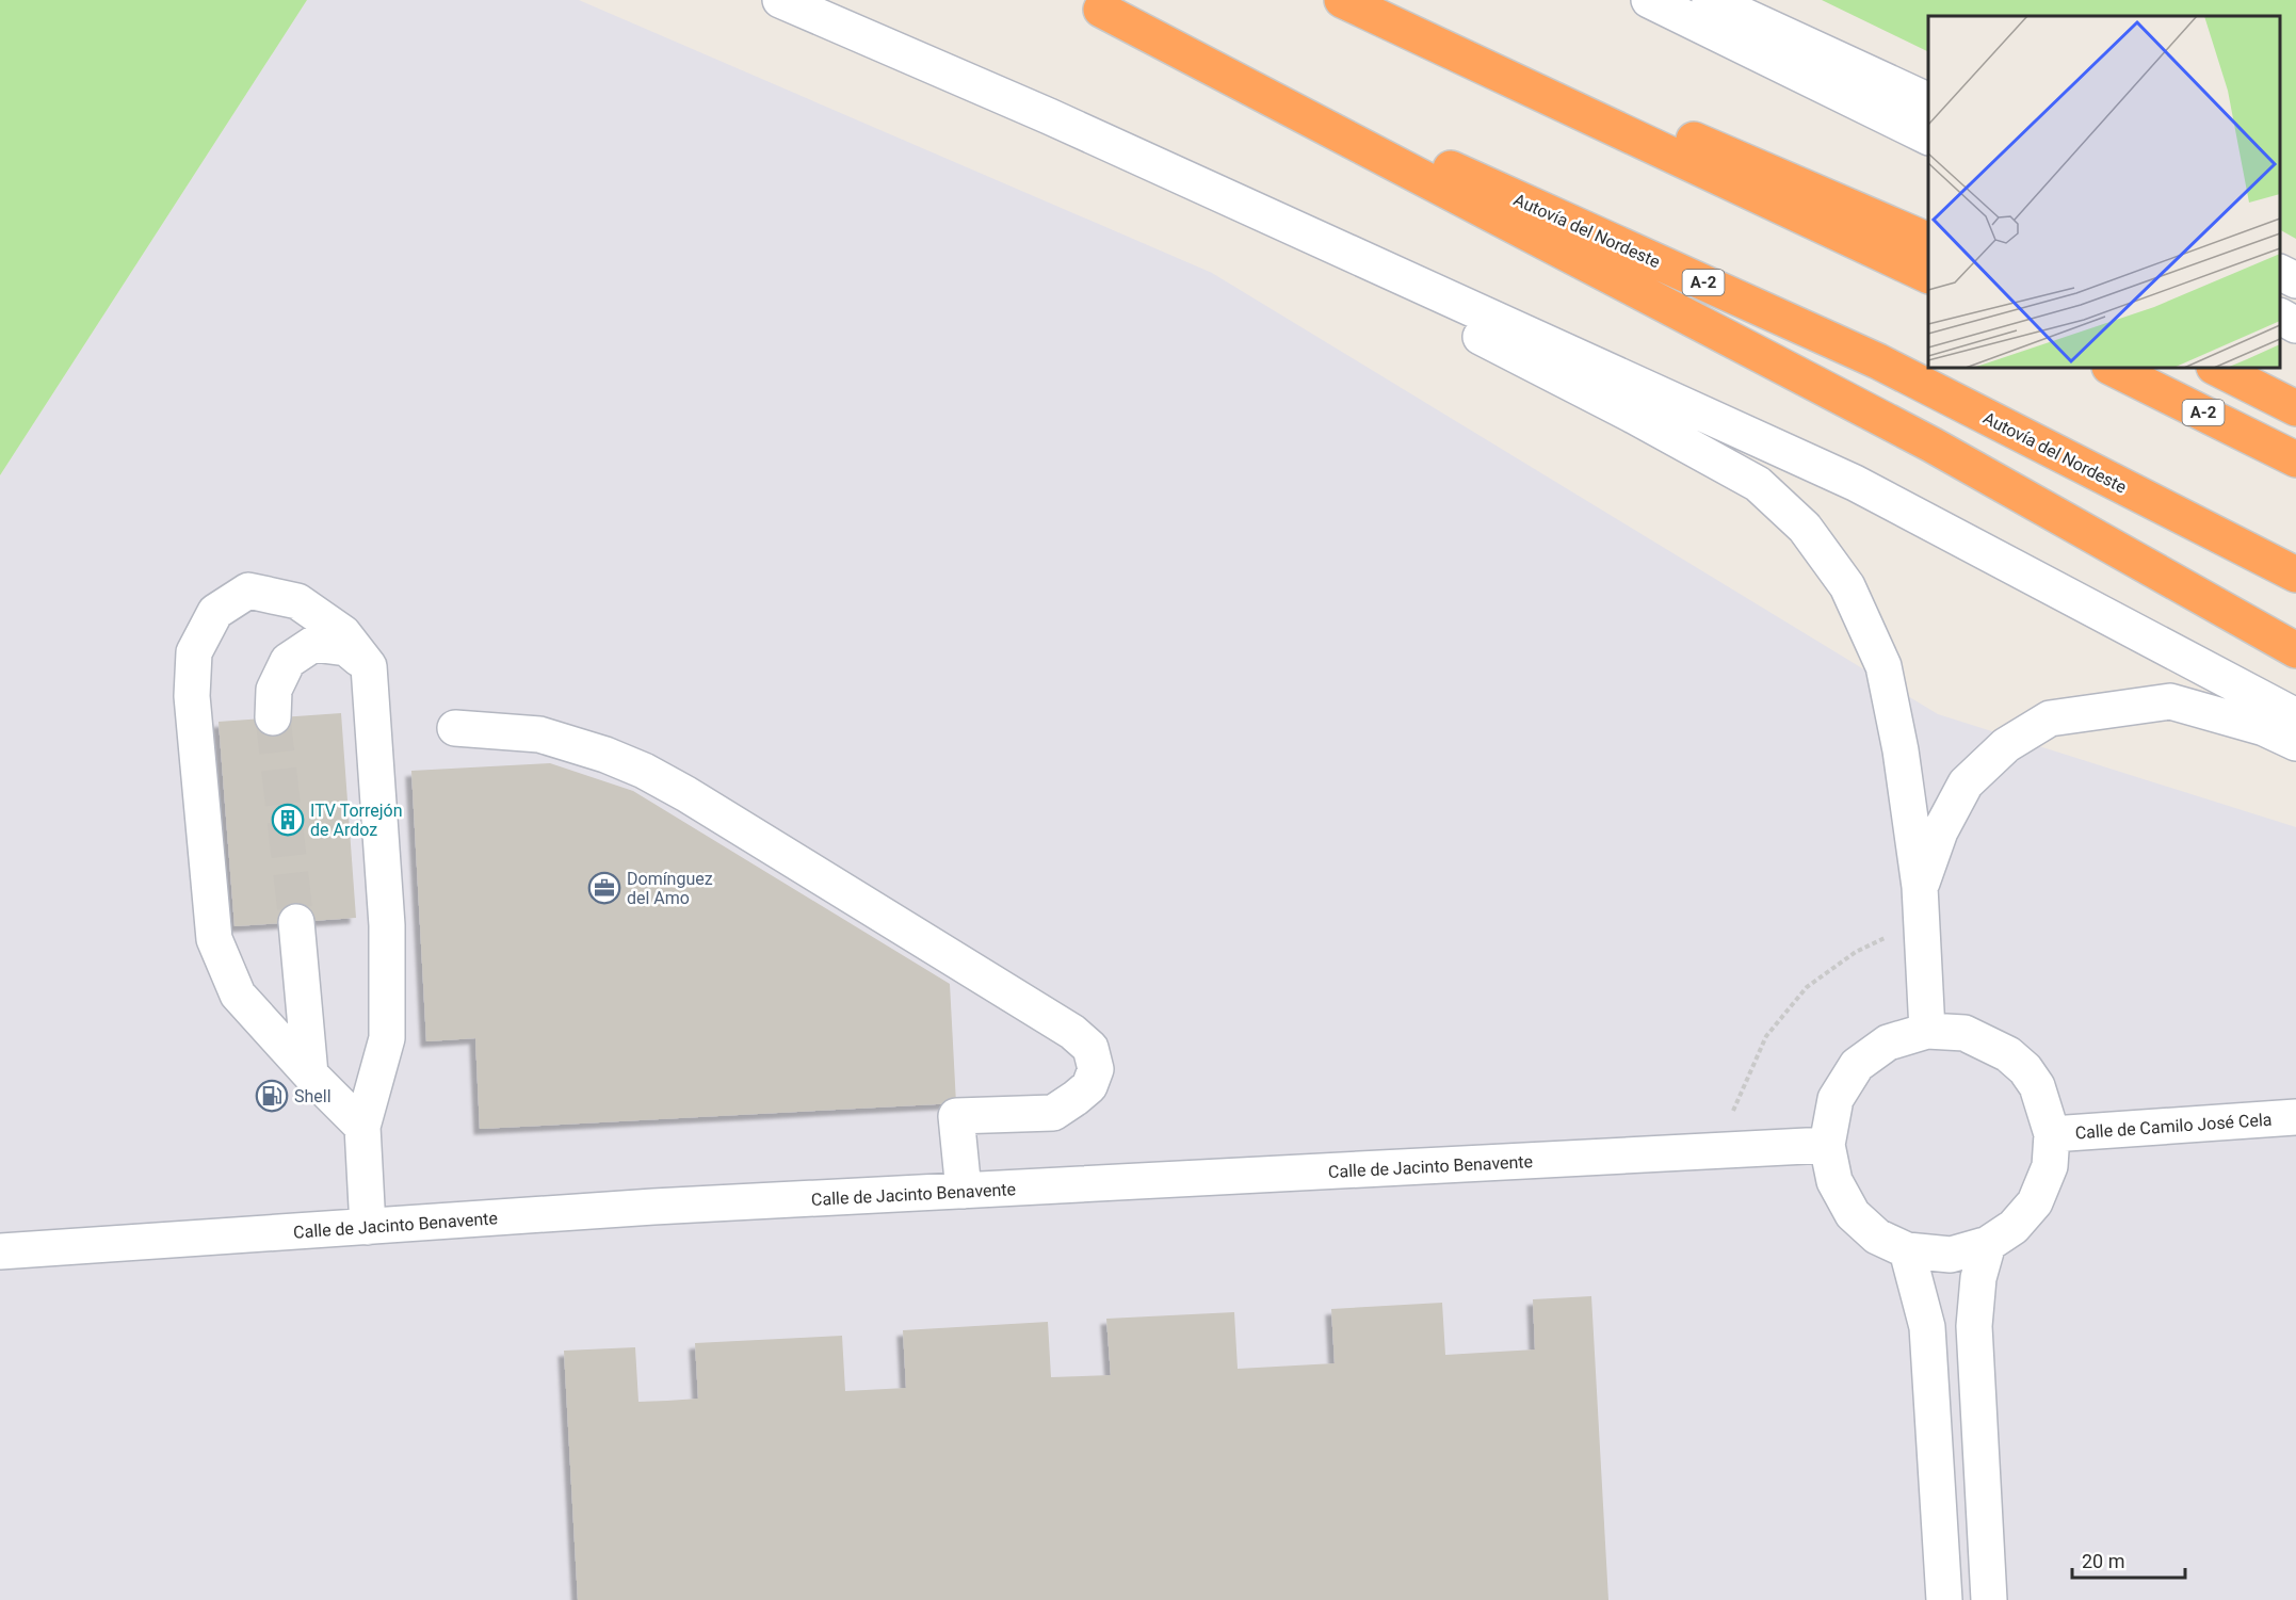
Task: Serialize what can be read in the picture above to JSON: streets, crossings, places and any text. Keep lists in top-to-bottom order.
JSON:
{
  "streets": {
    "highway": ["Autovía del Nordeste", "A-2"],
    "street": ["Calle de Camilo José Cela", "Calle de Jacinto Benavente"]
  },
  "crossings": [
    ["Calle de Camilo José Cela", "Calle de Jacinto Benavente"]
  ],
  "places": {
    "building": ["ITV Torrejón de Ardoz"],
    "office": ["Domínguez del Amo"],
    "fuel station": ["Shell"]
  },
  "scale_bar": "20 m"
}
